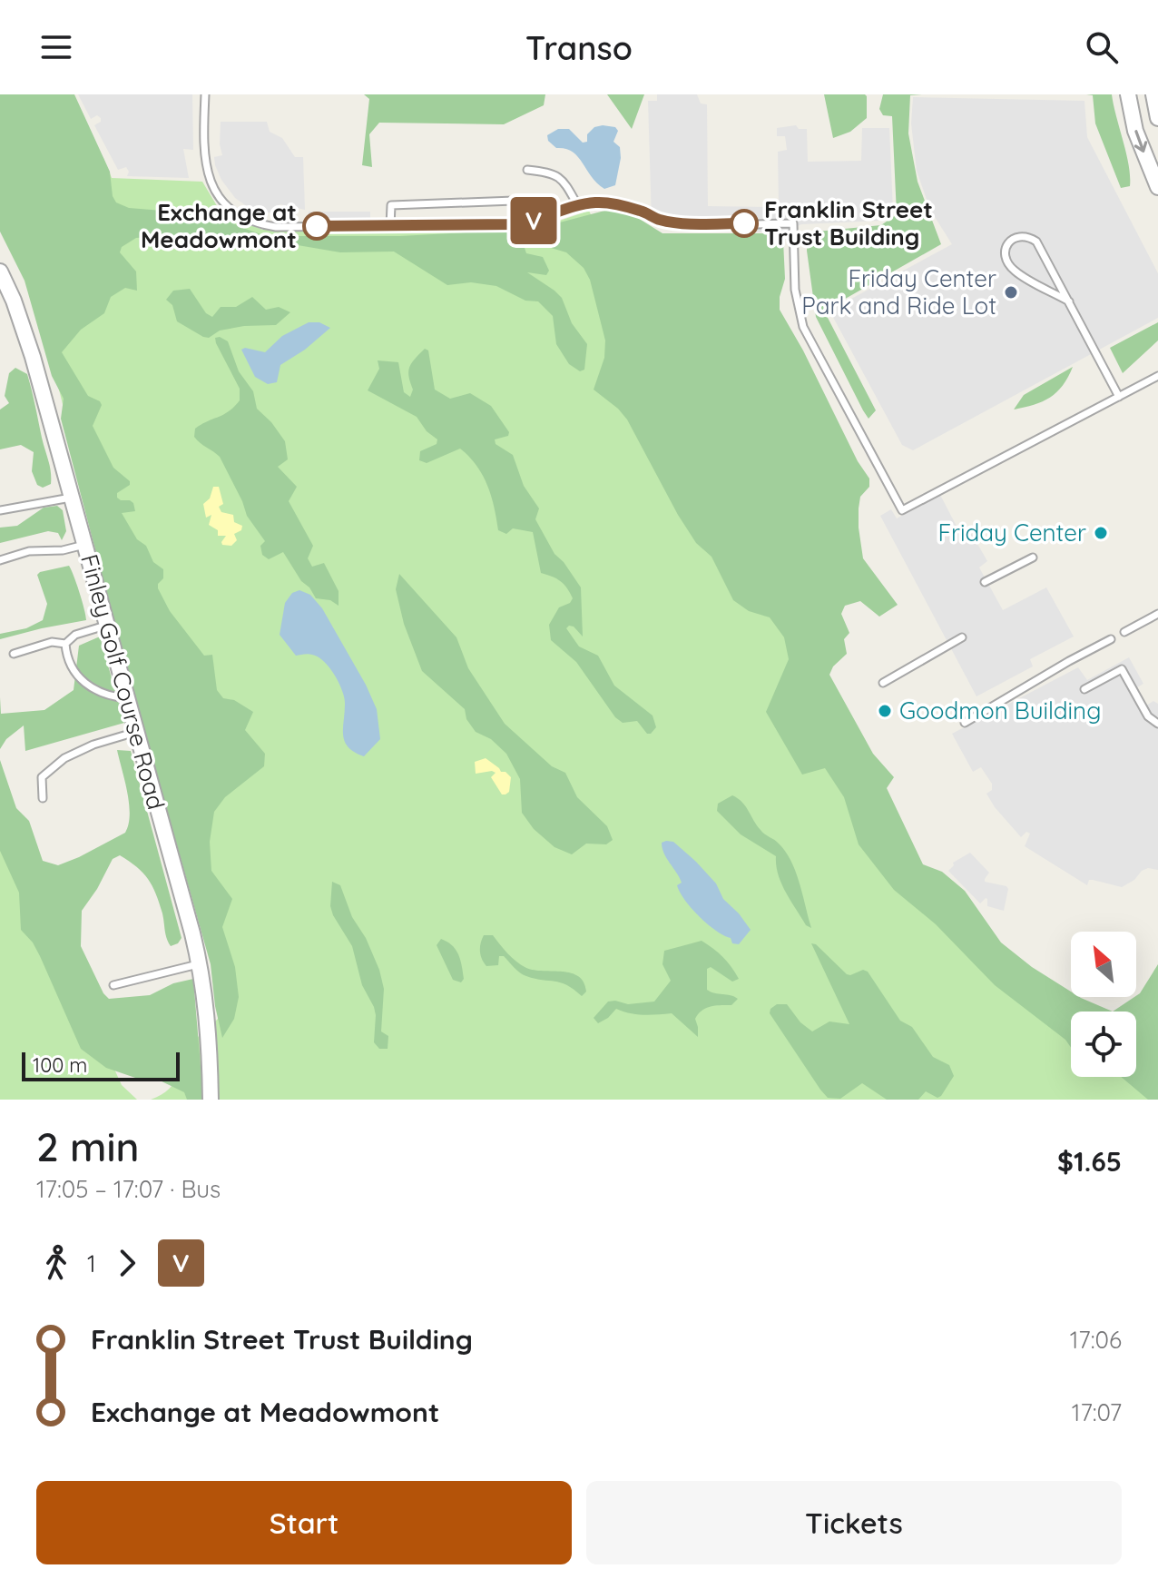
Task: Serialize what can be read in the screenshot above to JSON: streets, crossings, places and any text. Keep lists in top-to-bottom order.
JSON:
{
  "streets": {
    "street": ["Finley Golf Course Road"]
  },
  "places": [
    "Franklin Street Trust Building",
    "Exchange at Meadowmont",
    "Friday Center Park and Ride Lot",
    "Friday Center",
    "Goodmon Building"
  ],
  "lines": ["bus line V"],
  "scale_bar": "100 m",
  "north": "top left",
  "page": {
    "header": "Transo",
    "on_map": "V",
    "scale": "100 m",
    "heading": ["2 min", "17:05 – 17:07 · Bus", "$1.65"],
    "legs": ["1", "V"],
    "list": [
      {
        "name": "Franklin Street Trust Building",
        "value": "17:06"
      },
      {
        "name": "Exchange at Meadowmont",
        "value": "17:07"
      }
    ],
    "buttons": ["Start", "Tickets"]
  }
}
